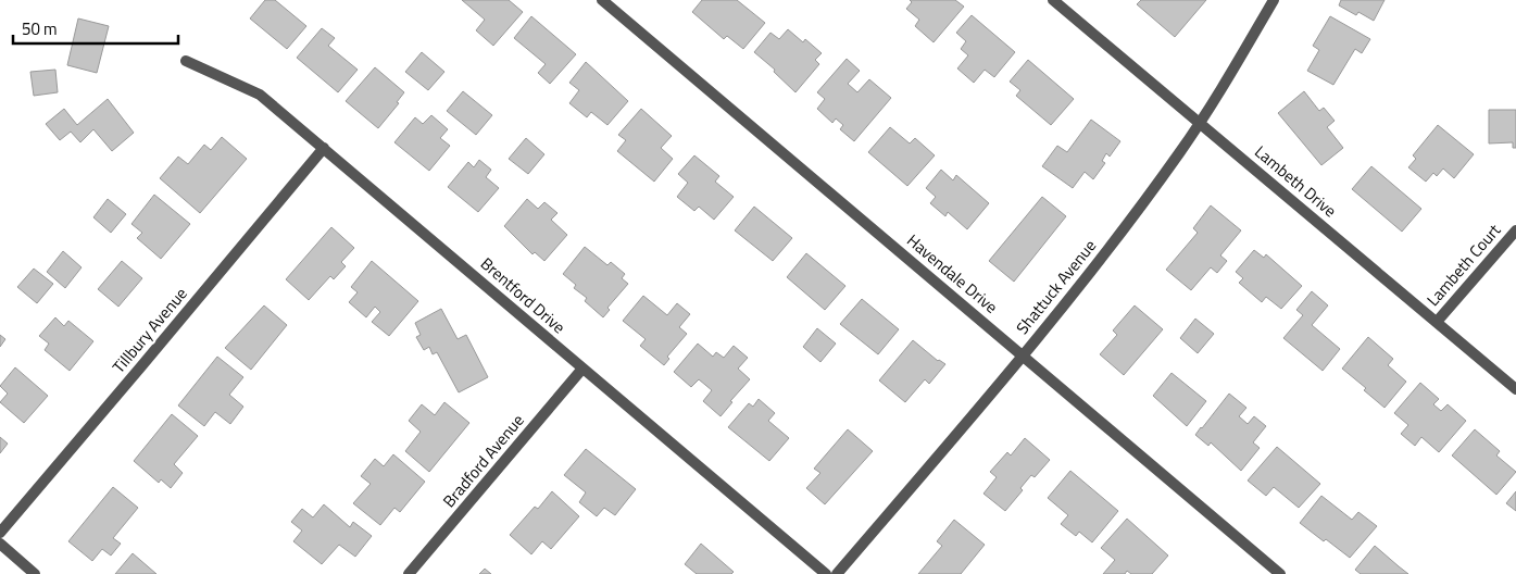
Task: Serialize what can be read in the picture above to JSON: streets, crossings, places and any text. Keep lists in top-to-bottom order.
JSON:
{
  "streets": {
    "street": [
      "Lambeth Drive",
      "Lambeth Court",
      "Havendale Drive",
      "Shattuck Avenue",
      "Brentford Drive",
      "Tillbury Avenue",
      "Bradford Avenue"
    ]
  },
  "crossings": [
    ["Lambeth Drive", "Lambeth Court"],
    ["Lambeth Drive", "Shattuck Avenue"],
    ["Havendale Drive", "Shattuck Avenue"],
    ["Brentford Drive", "Tillbury Avenue"],
    ["Brentford Drive", "Bradford Avenue"]
  ],
  "scale_bar": "50 m"
}
